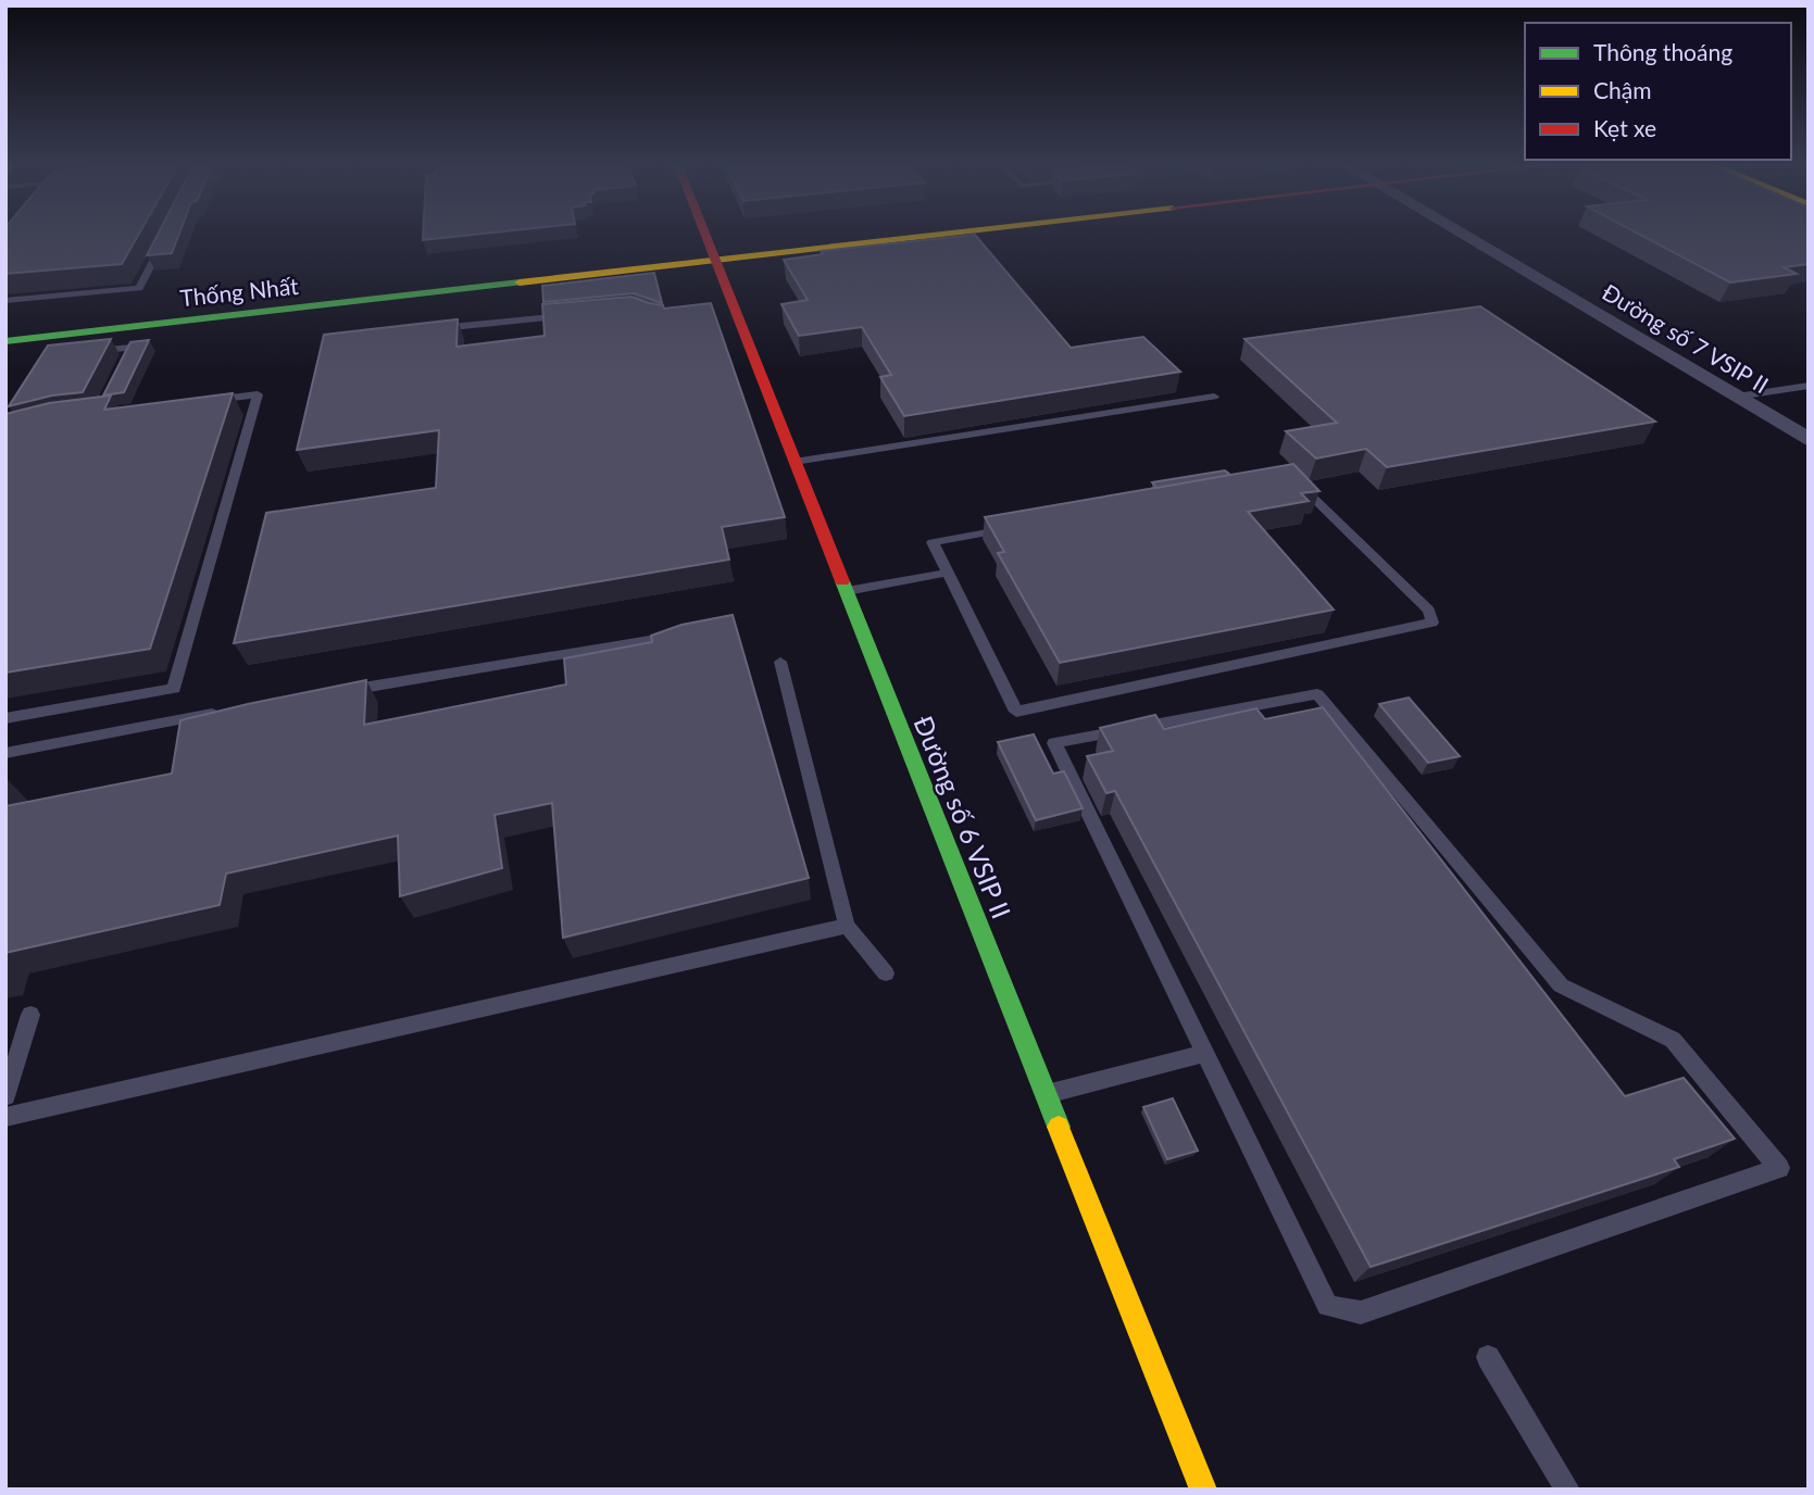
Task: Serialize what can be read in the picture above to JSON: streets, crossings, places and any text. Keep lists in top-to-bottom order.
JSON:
{
  "streets": {
    "street": ["Thống Nhất", "Đường số 7 VSIP II", "Đường số 6 VSIP II"]
  },
  "crossings": [
    ["Thống Nhất", "Đường số 6 VSIP II"]
  ],
  "legend": ["Thông thoáng", "Chậm", "Kẹt xe"]
}
